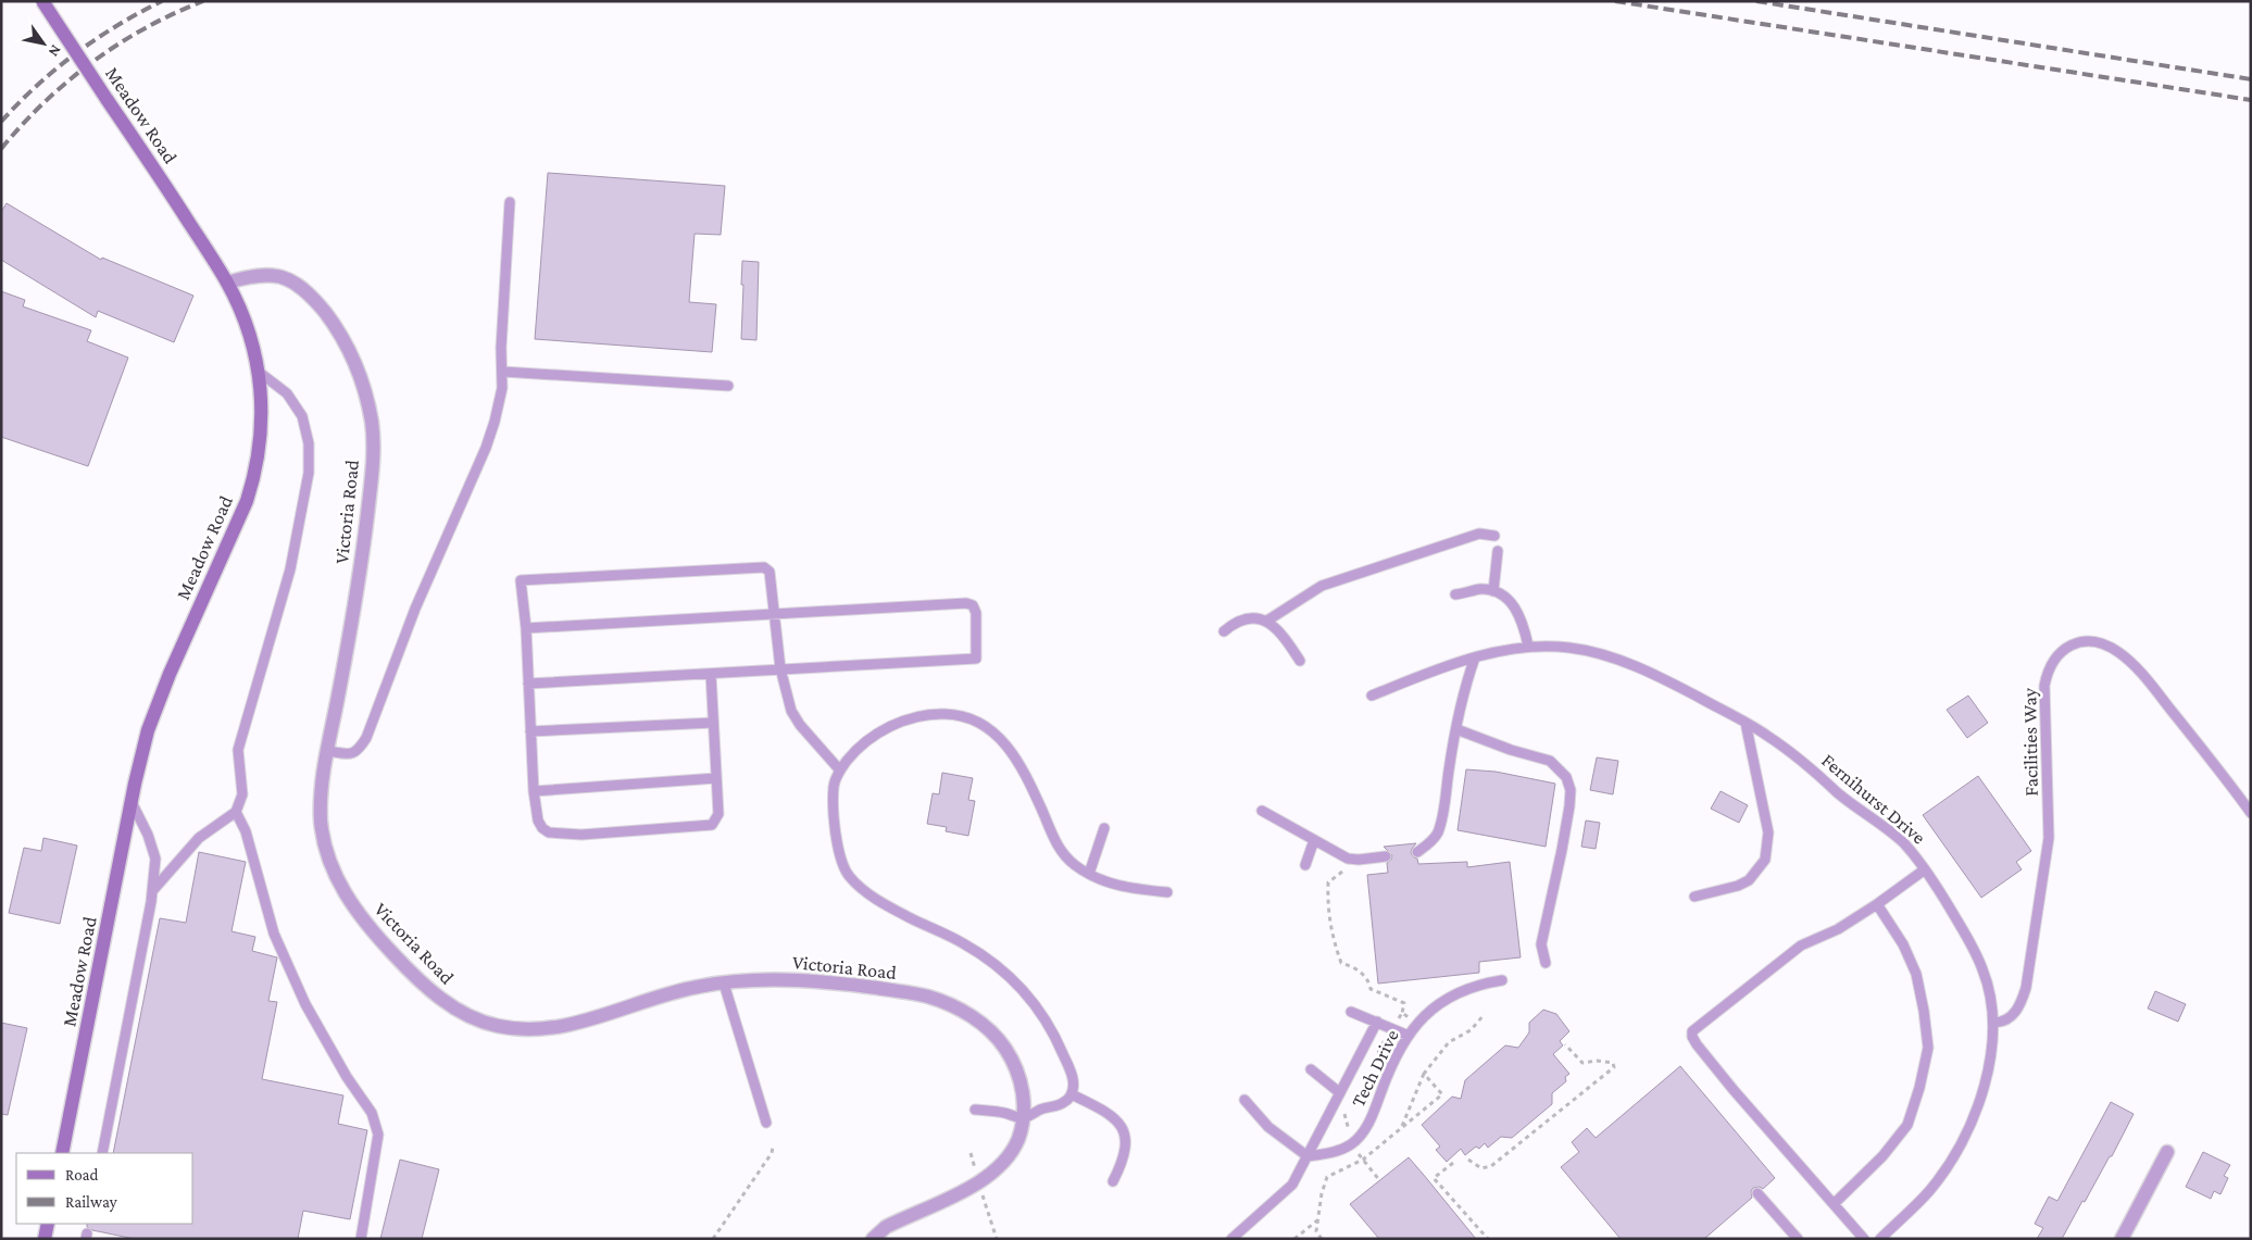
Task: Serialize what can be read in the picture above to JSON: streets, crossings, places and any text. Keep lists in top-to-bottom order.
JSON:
{
  "streets": {
    "main road": ["Meadow Road"],
    "street": ["Victoria Road"],
    "lane": ["Facilities Way", "Fernihurst Drive", "Tech Drive"]
  },
  "crossings": [
    ["Meadow Road", "Victoria Road"],
    ["Facilities Way", "Fernihurst Drive"]
  ],
  "legend": ["Road", "Railway"],
  "north": "bottom right"
}
